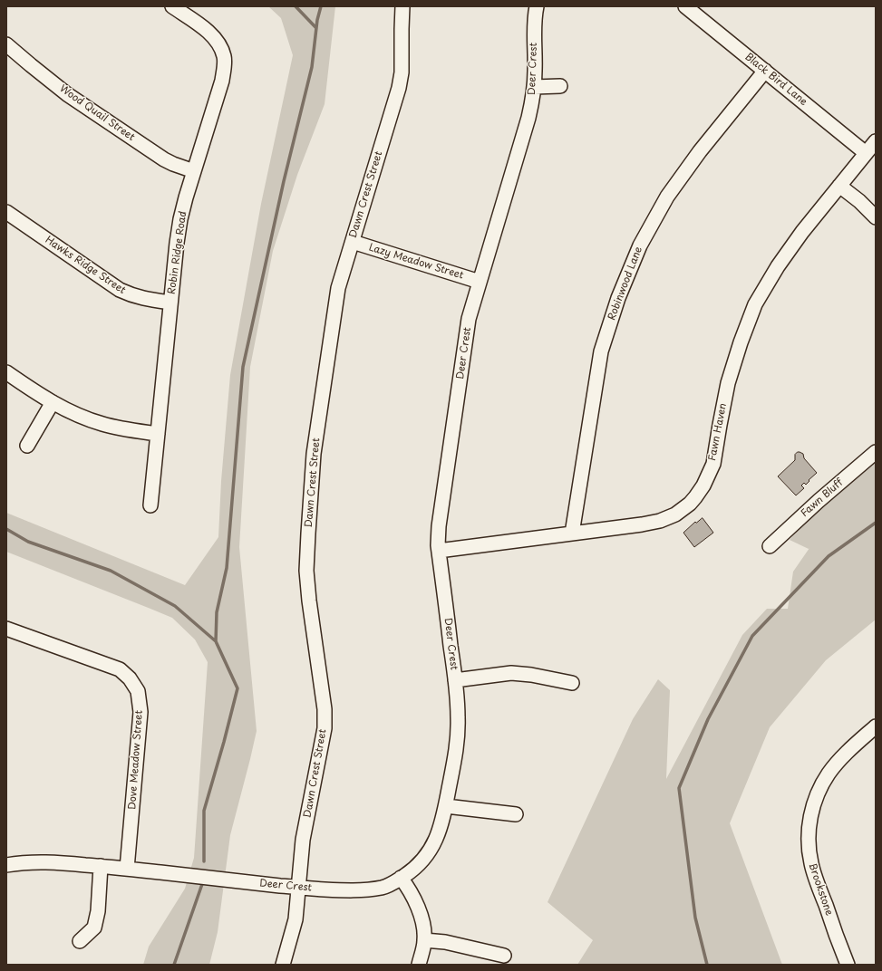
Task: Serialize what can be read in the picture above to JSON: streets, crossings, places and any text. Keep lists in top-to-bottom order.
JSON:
{
  "streets": {
    "street": [
      "Deer Crest",
      "Black Bird Lane",
      "Wood Quail Street",
      "Dawn Crest Street",
      "Robin Ridge Road",
      "Lazy Meadow Street",
      "Hawks Ridge Street",
      "Robinwood Lane",
      "Fawn Haven",
      "Fawn Bluff",
      "Dove Meadow Street",
      "Brookstone"
    ]
  },
  "crossings": [
    ["Deer Crest", "Dawn Crest Street"],
    ["Deer Crest", "Lazy Meadow Street"],
    ["Deer Crest", "Fawn Haven"],
    ["Deer Crest", "Dove Meadow Street"],
    ["Black Bird Lane", "Robinwood Lane"],
    ["Black Bird Lane", "Fawn Haven"],
    ["Wood Quail Street", "Robin Ridge Road"],
    ["Dawn Crest Street", "Lazy Meadow Street"],
    ["Robin Ridge Road", "Hawks Ridge Street"],
    ["Robinwood Lane", "Fawn Haven"]
  ]
}
